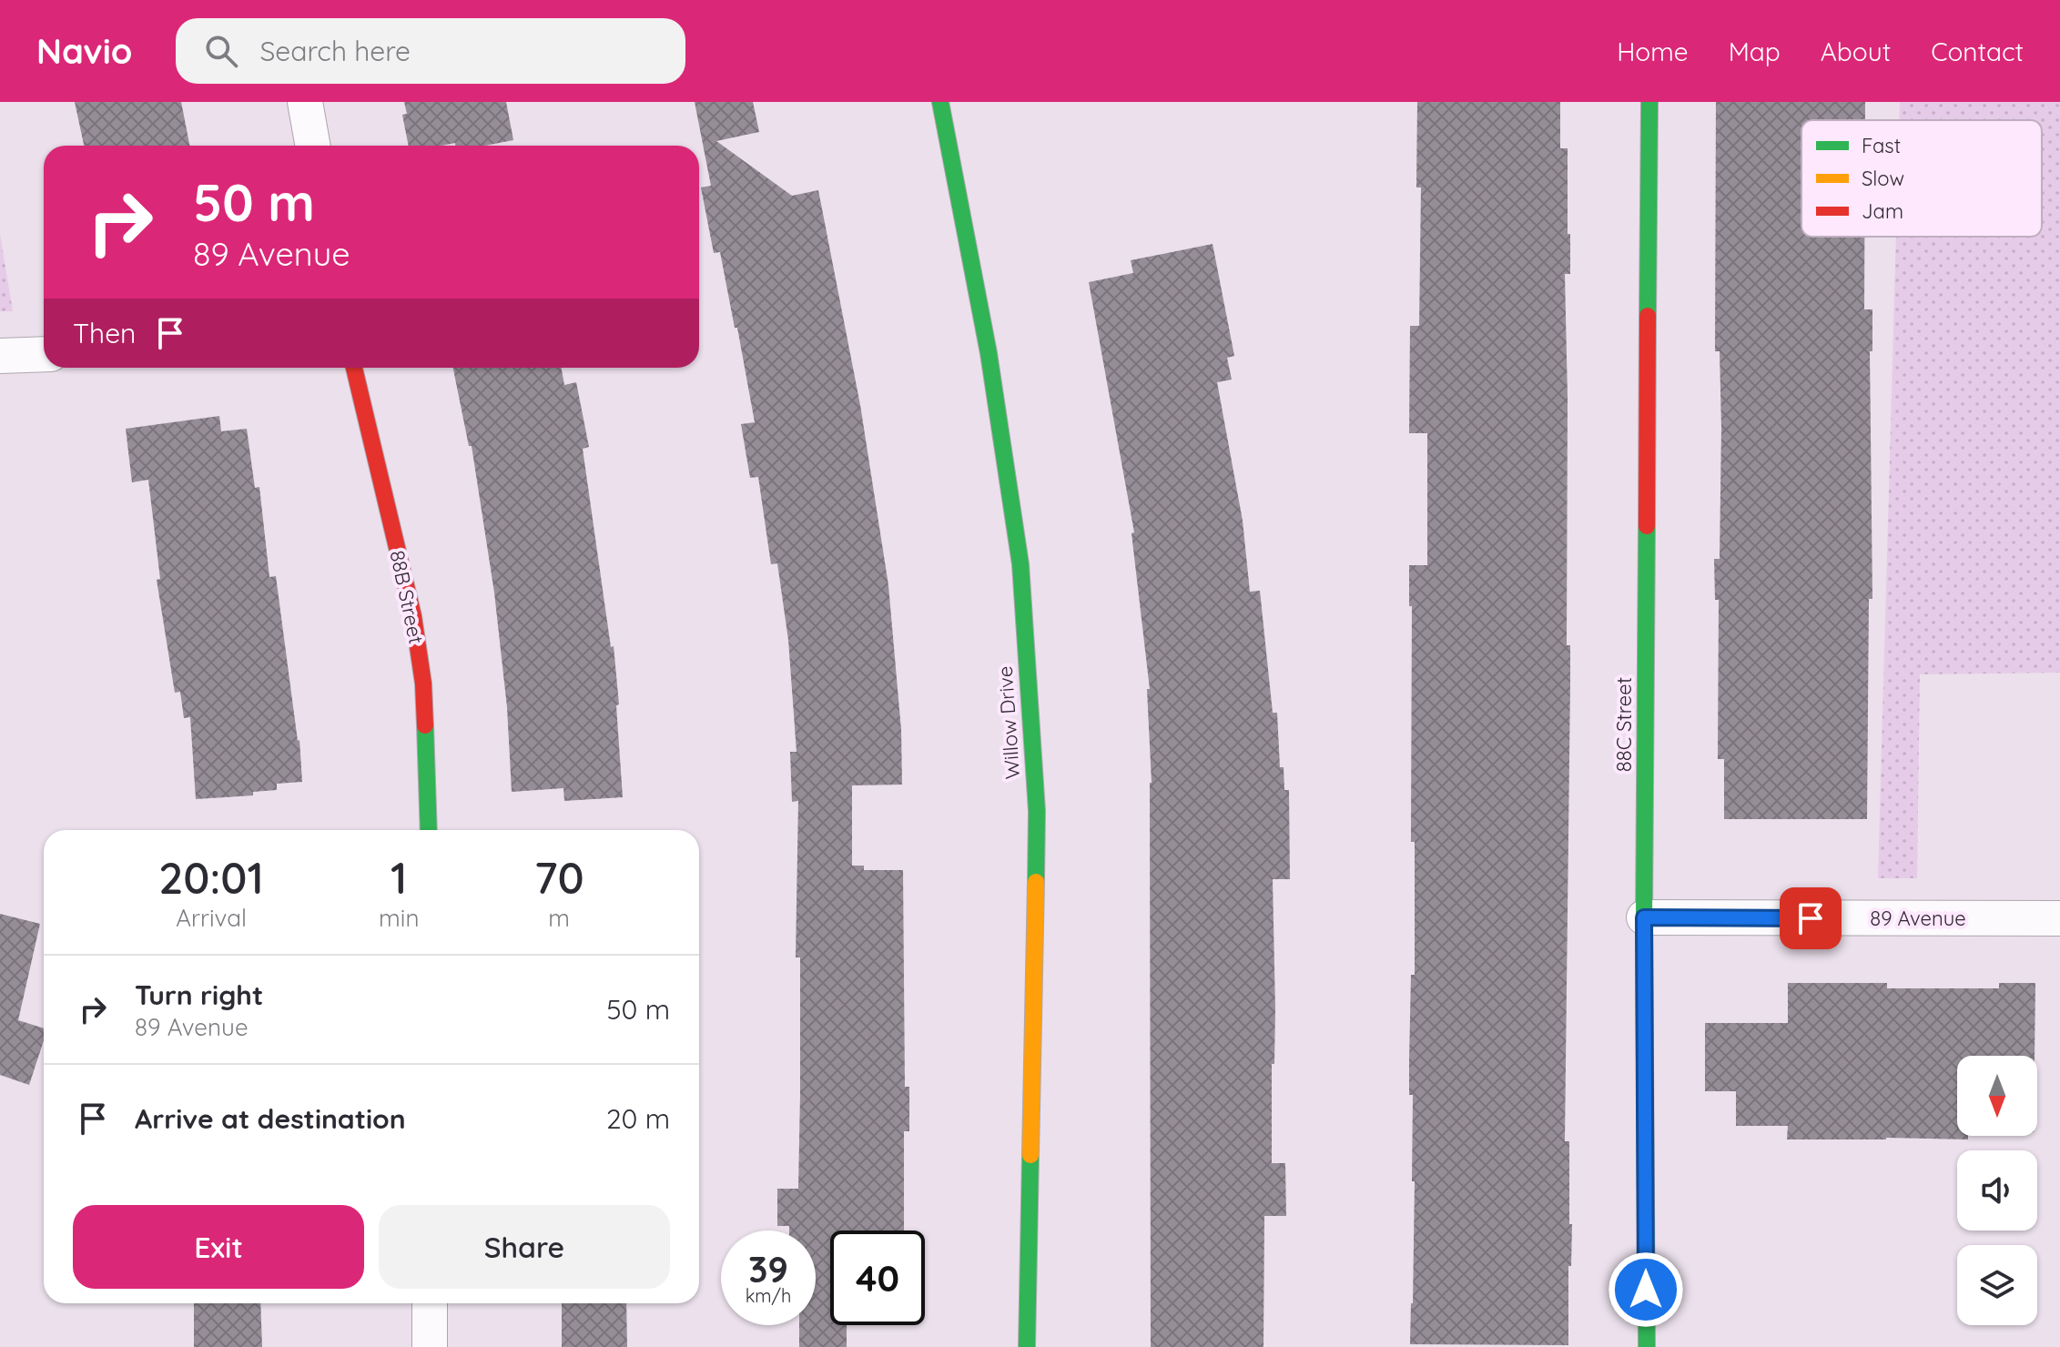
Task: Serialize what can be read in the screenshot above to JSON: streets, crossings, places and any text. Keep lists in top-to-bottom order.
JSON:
{
  "streets": {
    "street": [
      "88B Street",
      "Willow Drive",
      "88C Street",
      "89 Avenue"
    ]
  },
  "crossings": [
    ["88C Street", "89 Avenue"]
  ],
  "legend": ["Fast", "Slow", "Jam"],
  "north": "bottom",
  "page": {
    "header": "Navio",
    "search": "Search here",
    "nav": [
      "Home",
      "Map",
      "About",
      "Contact"
    ],
    "turn": ["50 m", "89 Avenue"],
    "then": "Then",
    "eta": [
      "20:01",
      "Arrival",
      "1",
      "min",
      "70",
      "m"
    ],
    "list": [
      {
        "name": "Turn right",
        "note": "89 Avenue",
        "value": "50 m"
      },
      {
        "name": "Arrive at destination",
        "value": "20 m"
      }
    ],
    "buttons": ["Exit", "Share"],
    "speed": "39 km/h",
    "limit": "40"
  }
}
